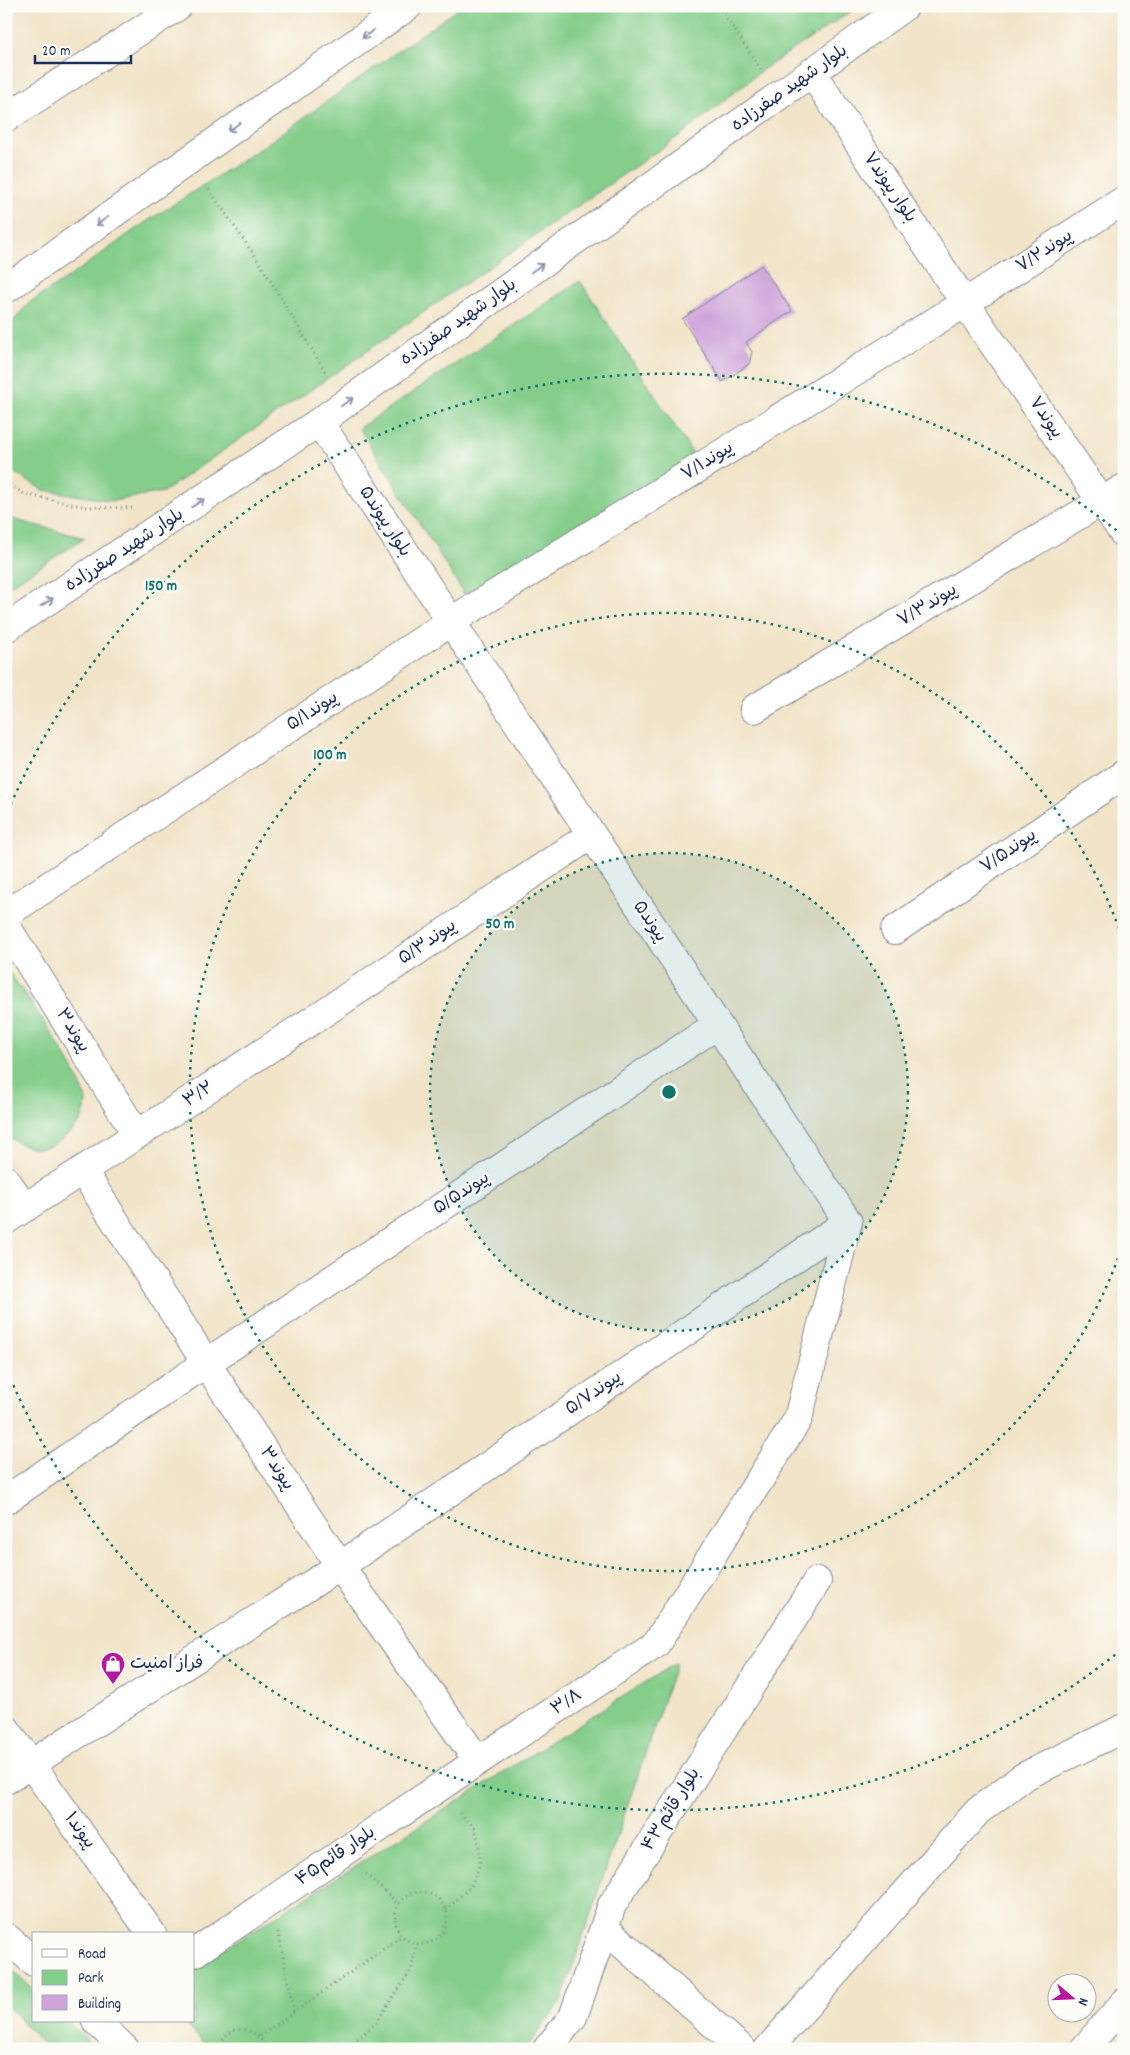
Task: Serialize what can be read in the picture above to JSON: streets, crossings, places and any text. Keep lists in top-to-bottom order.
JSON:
{
  "streets": {
    "street": [
      "بلوار شهید صفرزاده",
      "بلوار پیوند۷",
      "پیوند۷/۲",
      "پیوند۷",
      "پیوند۷/۱",
      "بلوار پیوند۵",
      "پیوند۷/۳",
      "پیوند۵/۱",
      "پیوند۷/۵",
      "پیوند۵",
      "پیوند۵/۳",
      "پیوند۳",
      "۳/۲",
      "پیوند۵/۵",
      "پیوند۵/۷",
      "۳/۸",
      "بلوار قائم۴۳",
      "پیوند۱",
      "بلوار قائم۴۵"
    ]
  },
  "crossings": [
    ["بلوار شهید صفرزاده", "بلوار پیوند۷"],
    ["بلوار شهید صفرزاده", "بلوار پیوند۵"],
    ["بلوار پیوند۷", "پیوند۷/۲"],
    ["بلوار پیوند۷", "پیوند۷"],
    ["بلوار پیوند۷", "پیوند۷/۱"],
    ["پیوند۷/۲", "پیوند۷"],
    ["پیوند۷/۲", "پیوند۷/۱"],
    ["پیوند۷", "پیوند۷/۱"],
    ["پیوند۷", "پیوند۷/۳"],
    ["پیوند۷/۱", "بلوار پیوند۵"],
    ["پیوند۷/۱", "پیوند۵/۱"],
    ["پیوند۷/۱", "پیوند۵"],
    ["بلوار پیوند۵", "پیوند۵/۱"],
    ["بلوار پیوند۵", "پیوند۵"],
    ["پیوند۵/۱", "پیوند۵"],
    ["پیوند۵", "پیوند۵/۳"],
    ["پیوند۵", "پیوند۵/۵"],
    ["پیوند۵", "پیوند۵/۷"],
    ["پیوند۵", "۳/۸"],
    ["پیوند۵/۳", "۳/۲"],
    ["پیوند۳", "۳/۲"],
    ["پیوند۳", "پیوند۵/۵"],
    ["پیوند۳", "پیوند۵/۷"],
    ["پیوند۳", "۳/۸"],
    ["پیوند۳", "بلوار قائم۴۵"],
    ["پیوند۵/۷", "۳/۸"],
    ["پیوند۵/۷", "پیوند۱"],
    ["۳/۸", "بلوار قائم۴۵"]
  ],
  "one_way": ["بلوار شهید صفرزاده"],
  "places": {
    "shop": ["فراز امنیت"]
  },
  "legend": ["Road", "Park", "Building"],
  "scale_bar": "20 m",
  "north": "right",
  "rings": ["150 m", "100 m", "50 m"]
}
